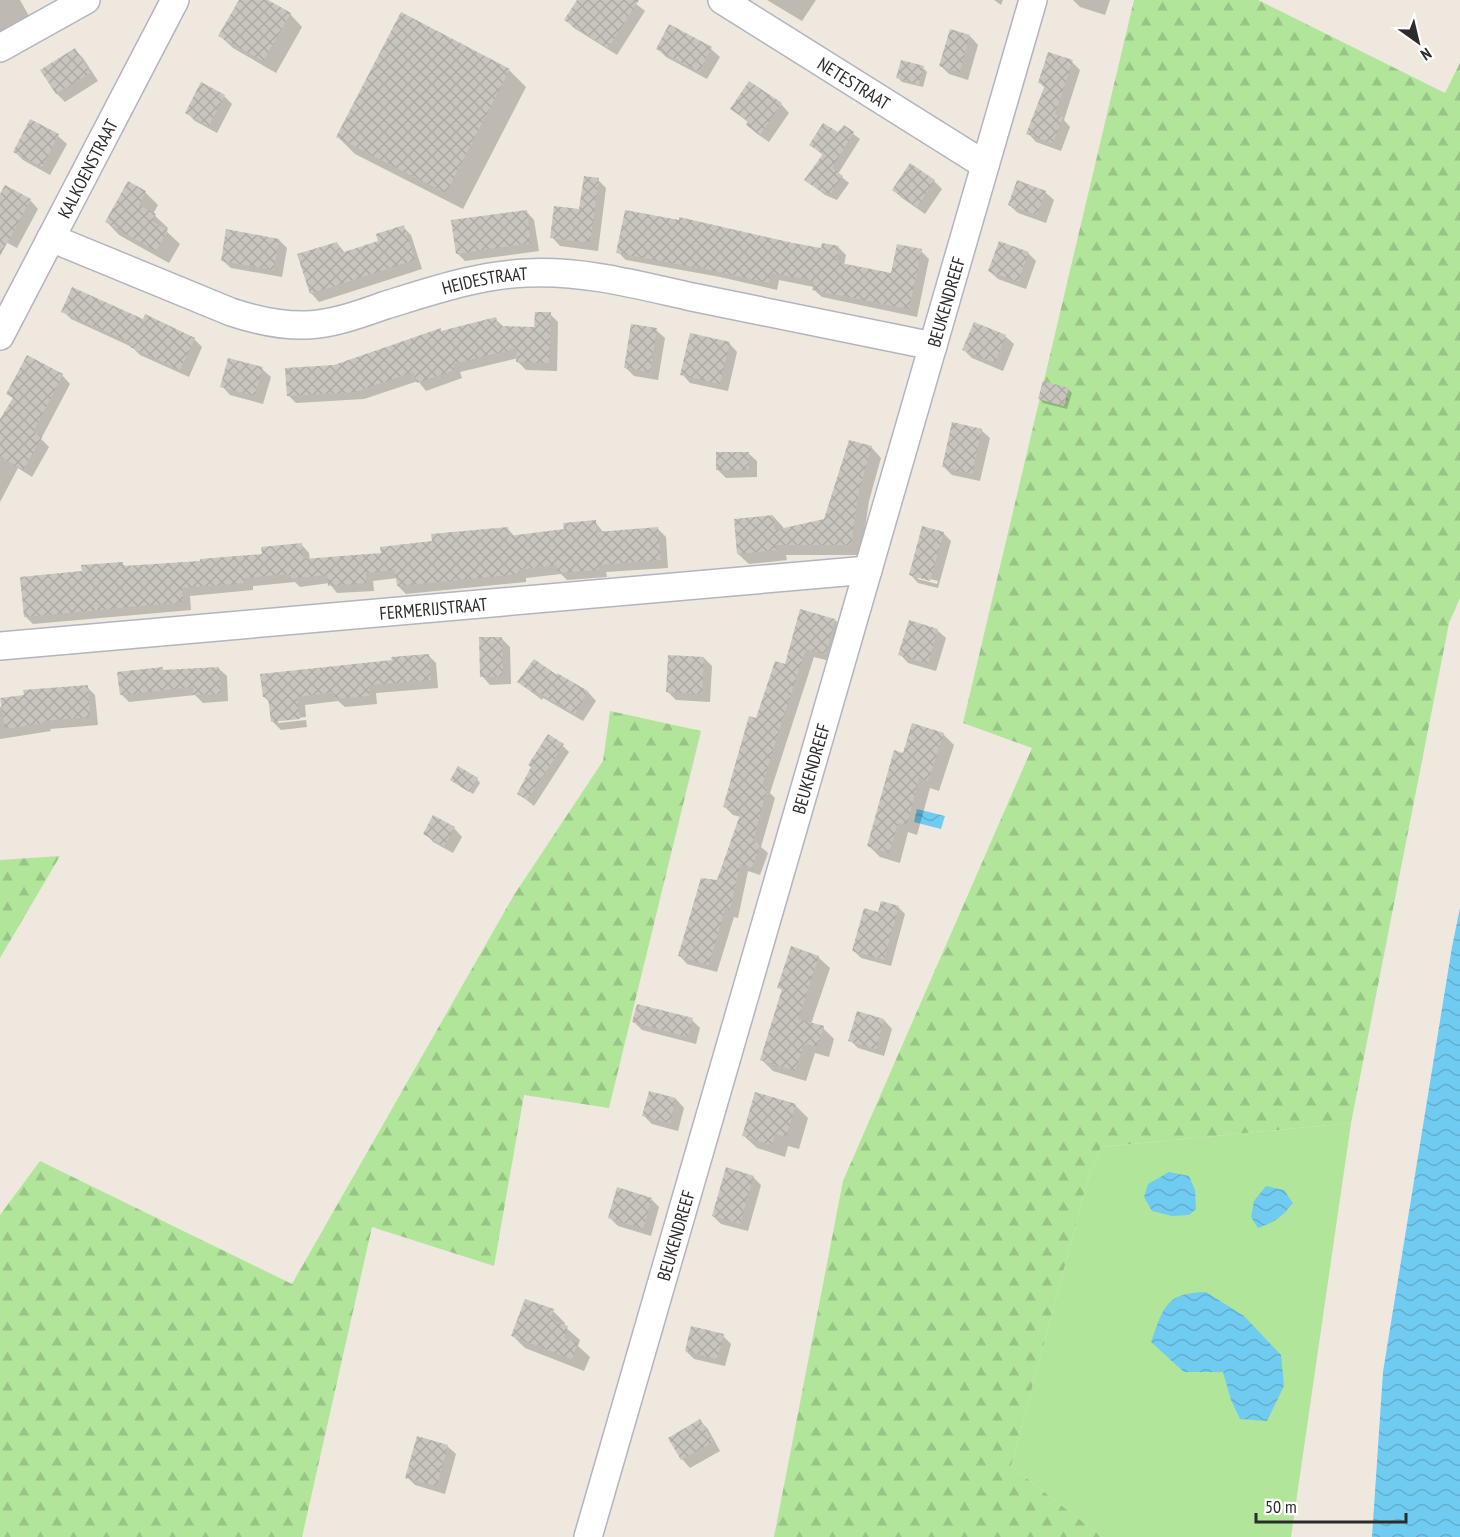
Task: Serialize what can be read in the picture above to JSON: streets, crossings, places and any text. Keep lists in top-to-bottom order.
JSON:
{
  "streets": {
    "street": [
      "NETESTRAAT",
      "KALKOENSTRAAT",
      "HEIDESTRAAT",
      "BEUKENDREEF",
      "FERMERIJSTRAAT"
    ]
  },
  "crossings": [
    ["NETESTRAAT", "BEUKENDREEF"],
    ["KALKOENSTRAAT", "HEIDESTRAAT"],
    ["HEIDESTRAAT", "BEUKENDREEF"],
    ["BEUKENDREEF", "FERMERIJSTRAAT"]
  ],
  "scale_bar": "50 m",
  "north": "bottom right"
}
